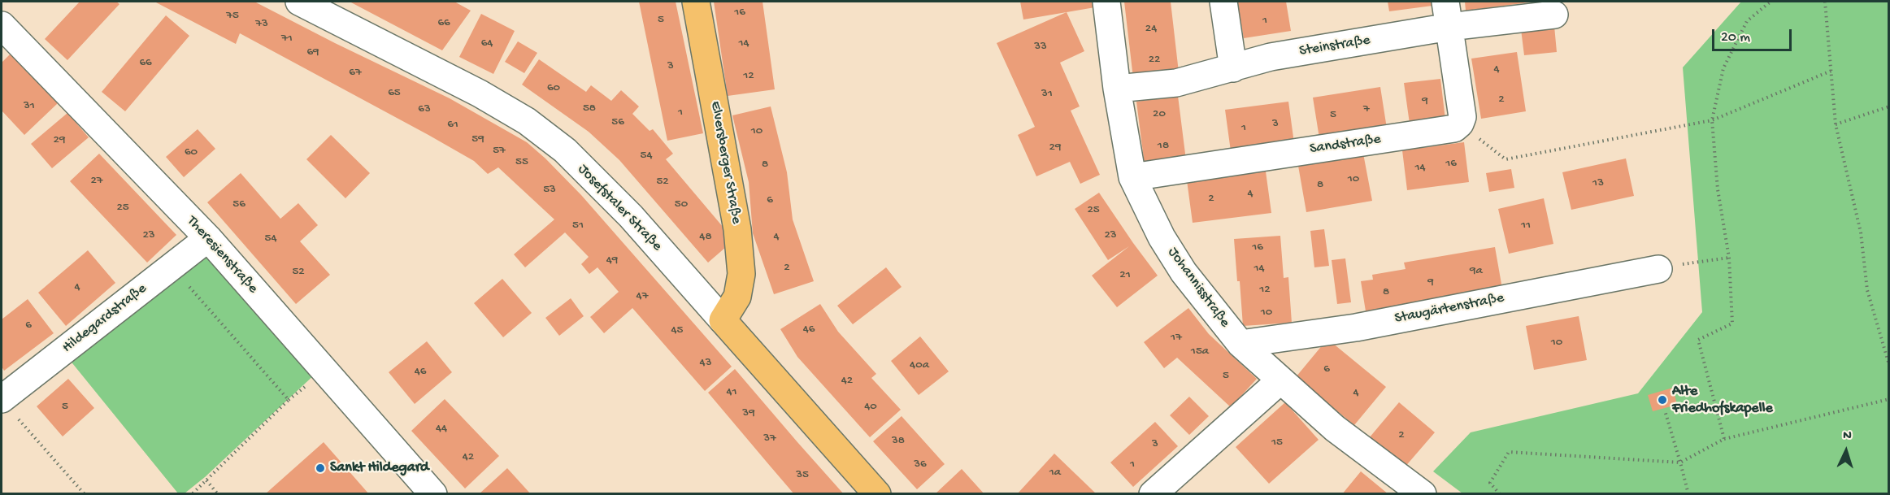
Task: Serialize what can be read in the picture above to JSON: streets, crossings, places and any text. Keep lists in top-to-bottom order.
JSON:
{
  "streets": {
    "main road": ["Elversberger Straße", "Josefstaler Straße"],
    "street": [
      "Steinstraße",
      "Sandstraße",
      "Theresienstraße",
      "Johannisstraße",
      "Staugärtenstraße",
      "Hildegardstraße"
    ]
  },
  "crossings": [
    ["Steinstraße", "Johannisstraße"],
    ["Sandstraße", "Johannisstraße"],
    ["Elversberger Straße", "Josefstaler Straße"],
    ["Theresienstraße", "Hildegardstraße"],
    ["Johannisstraße", "Staugärtenstraße"]
  ],
  "places": ["Alte Friedhofskapelle", "Sankt Hildegard"],
  "house_numbers": [
    "16",
    "75",
    "5",
    "1",
    "66",
    "73",
    "24",
    "71",
    "64",
    "14",
    "33",
    "69",
    "22",
    "66",
    "3",
    "4",
    "67",
    "12",
    "60",
    "65",
    "31",
    "2",
    "9",
    "31",
    "58",
    "63",
    "7",
    "1",
    "20",
    "5",
    "56",
    "3",
    "61",
    "1",
    "10",
    "59",
    "29",
    "18",
    "29",
    "57",
    "60",
    "54",
    "55",
    "16",
    "8",
    "14",
    "10",
    "27",
    "52",
    "13",
    "8",
    "53",
    "4",
    "2",
    "6",
    "56",
    "50",
    "25",
    "25",
    "51",
    "11",
    "23",
    "23",
    "48",
    "4",
    "54",
    "16",
    "49",
    "2",
    "14",
    "9a",
    "52",
    "21",
    "9",
    "4",
    "12",
    "8",
    "47",
    "10",
    "6",
    "46",
    "45",
    "17",
    "10",
    "15a",
    "43",
    "40a",
    "6",
    "46",
    "5",
    "42",
    "41",
    "4",
    "5",
    "40",
    "39",
    "44",
    "2",
    "37",
    "38",
    "15",
    "3",
    "42",
    "36",
    "1",
    "1a",
    "35"
  ],
  "scale_bar": "20 m",
  "north": "top"
}
